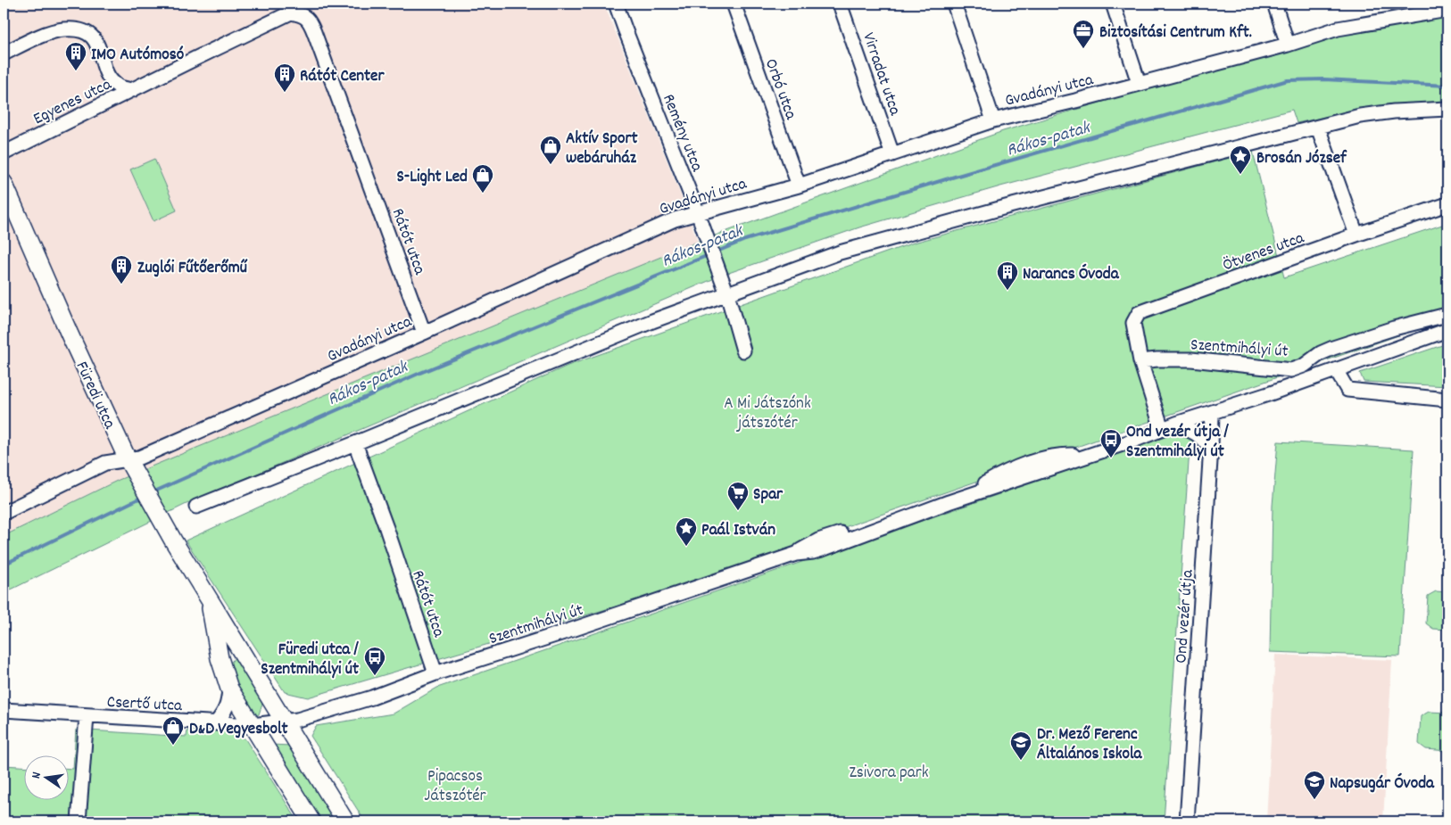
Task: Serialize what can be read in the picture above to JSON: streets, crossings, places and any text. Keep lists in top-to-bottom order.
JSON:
{
  "streets": {
    "main road": ["Füredi utca"],
    "street": [
      "Virradat utca",
      "Orbó utca",
      "Gvadányi utca",
      "Egyenes utca",
      "Remény utca",
      "Rátót utca",
      "Ötvenes utca",
      "Szentmihályi út",
      "Ond vezér útja",
      "Csertő utca"
    ]
  },
  "crossings": [
    ["Virradat utca", "Gvadányi utca"],
    ["Orbó utca", "Gvadányi utca"],
    ["Gvadányi utca", "Remény utca"],
    ["Gvadányi utca", "Rátót utca"],
    ["Gvadányi utca", "Füredi utca"],
    ["Egyenes utca", "Rátót utca"],
    ["Rátót utca", "Szentmihályi út"],
    ["Ötvenes utca", "Szentmihályi út"],
    ["Szentmihályi út", "Füredi utca"],
    ["Szentmihályi út", "Ond vezér útja"],
    ["Szentmihályi út", "Csertő utca"],
    ["Füredi utca", "Csertő utca"]
  ],
  "water": ["Rákos-patak"],
  "parks": ["A Mi Játszónk játszótér", "Zsivora park", "Pipacsos Játszótér"],
  "places": {
    "office": ["Biztosítási Centrum Kft."],
    "building": [
      "IMO Autómosó",
      "Rátót Center",
      "Zuglói Fűtőerőmű",
      "Narancs Óvoda"
    ],
    "shop": ["Aktív Sport webáruház", "S-Light Led", "D&D Vegyesbolt"],
    "place": ["Brosán József", "Paál István"],
    "bus stop": ["Ond vezér útja / Szentmihályi út", "Füredi utca / Szentmihályi út"],
    "supermarket": ["Spar"],
    "school or university": ["Dr. Mező Ferenc Általános Iskola", "Napsugár Óvoda"]
  },
  "north": "left"
}
